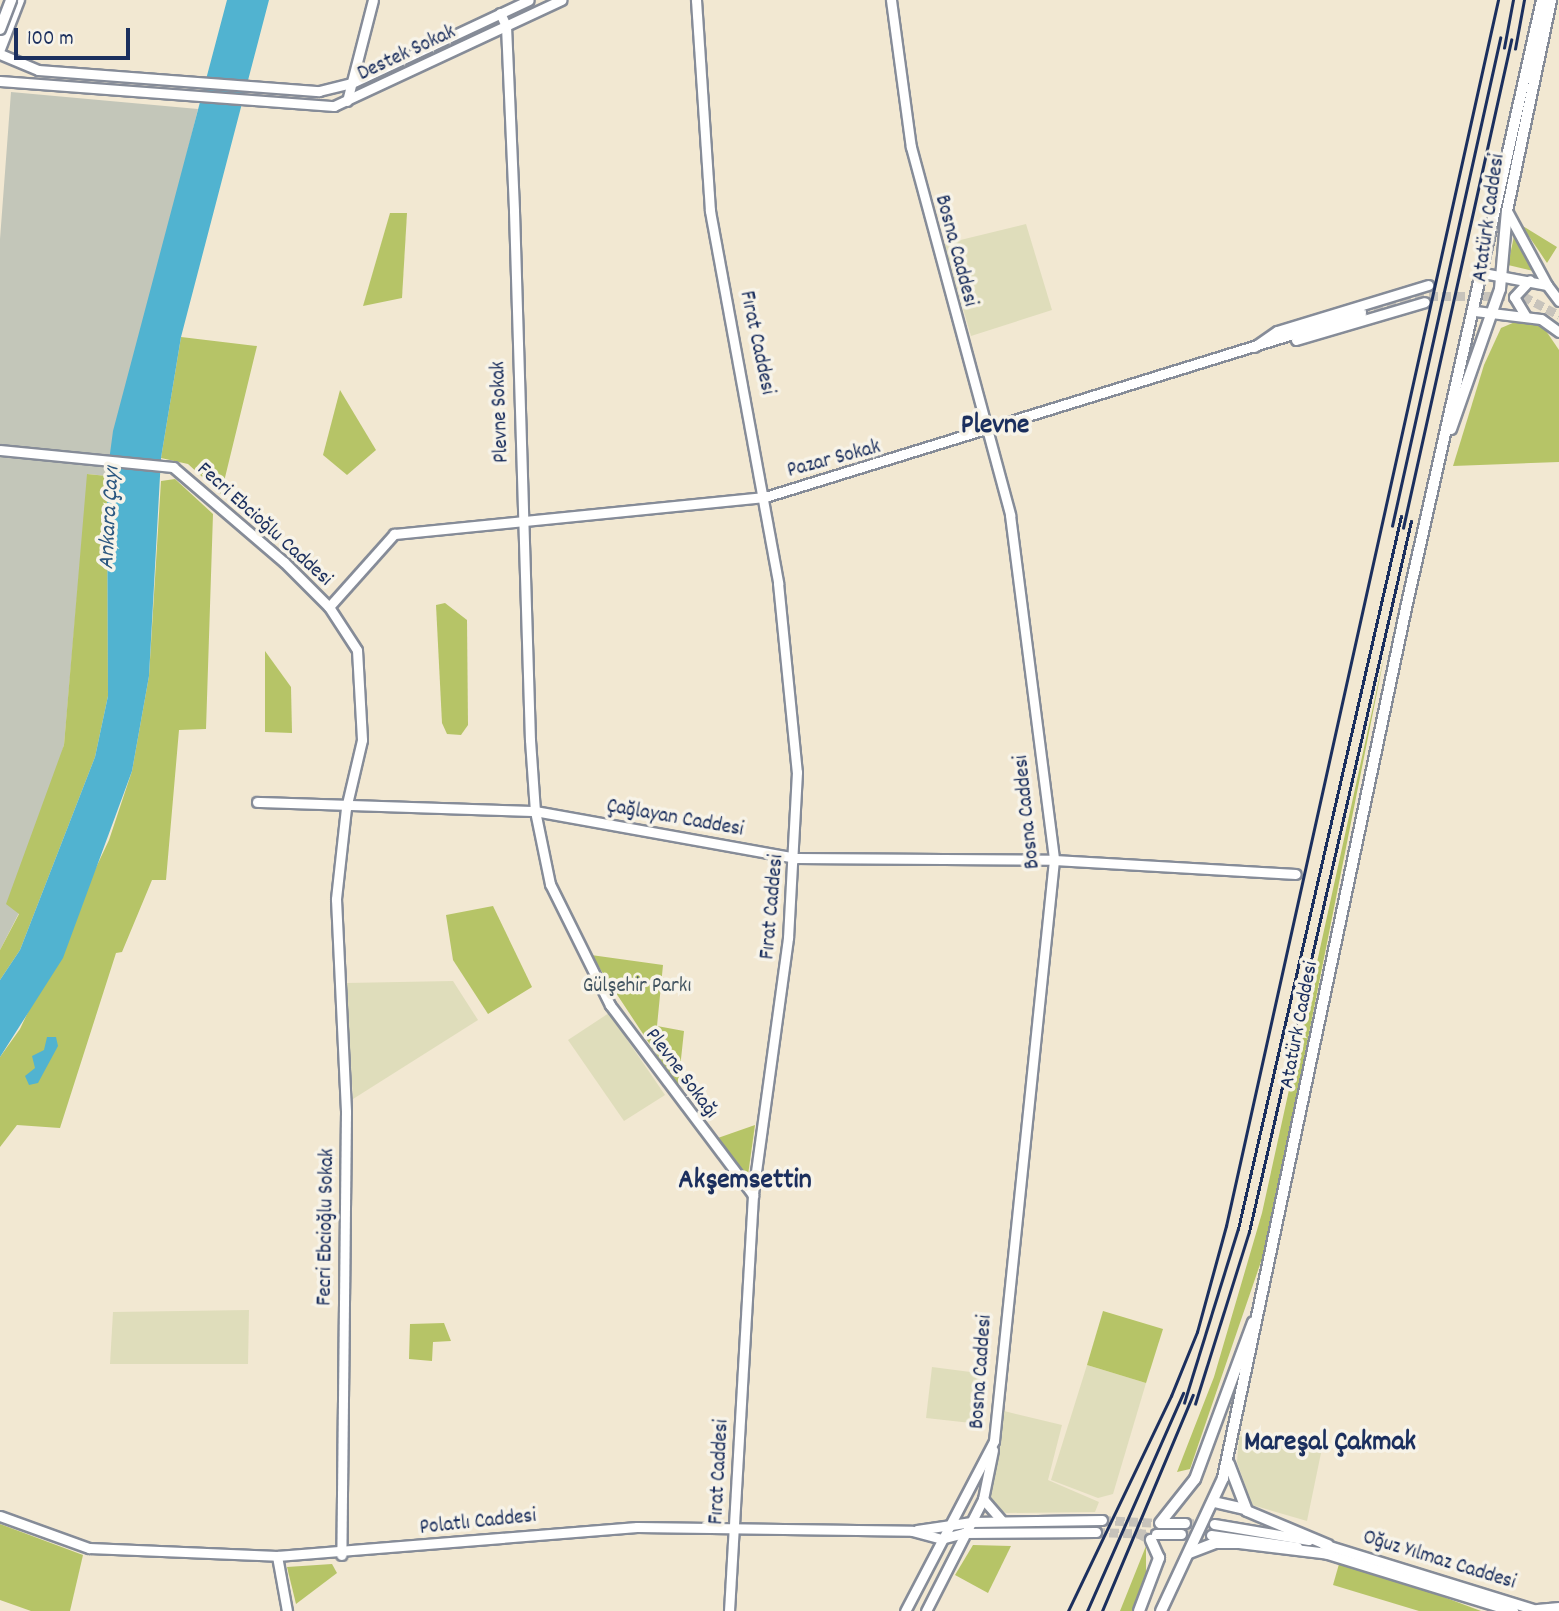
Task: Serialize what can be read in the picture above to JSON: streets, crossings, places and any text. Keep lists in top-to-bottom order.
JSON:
{
  "streets": {
    "main road": ["Atatürk Caddesi"],
    "street": [
      "Destek Sokak",
      "Bosna Caddesi",
      "Fırat Caddesi",
      "Plevne Sokak",
      "Pazar Sokak",
      "Fecri Ebcioğlu Caddesi",
      "Çağlayan Caddesi",
      "Plevne Sokağı",
      "Fecri Ebcioğlu Sokak",
      "Polatlı Caddesi",
      "Oğuz Yılmaz Caddesi"
    ]
  },
  "crossings": [
    ["Destek Sokak", "Plevne Sokak"],
    ["Bosna Caddesi", "Pazar Sokak"],
    ["Bosna Caddesi", "Çağlayan Caddesi"],
    ["Bosna Caddesi", "Polatlı Caddesi"],
    ["Fırat Caddesi", "Pazar Sokak"],
    ["Fırat Caddesi", "Çağlayan Caddesi"],
    ["Fırat Caddesi", "Plevne Sokağı"],
    ["Fırat Caddesi", "Polatlı Caddesi"],
    ["Plevne Sokak", "Pazar Sokak"],
    ["Plevne Sokak", "Çağlayan Caddesi"],
    ["Plevne Sokak", "Plevne Sokağı"],
    ["Pazar Sokak", "Fecri Ebcioğlu Caddesi"],
    ["Fecri Ebcioğlu Caddesi", "Çağlayan Caddesi"],
    ["Fecri Ebcioğlu Caddesi", "Fecri Ebcioğlu Sokak"],
    ["Çağlayan Caddesi", "Plevne Sokağı"],
    ["Fecri Ebcioğlu Sokak", "Polatlı Caddesi"]
  ],
  "districts": ["Plevne", "Akşemsettin", "Mareşal Çakmak"],
  "water": ["Ankara Çayı"],
  "parks": ["Gülşehir Parkı"],
  "scale_bar": "100 m"
}
